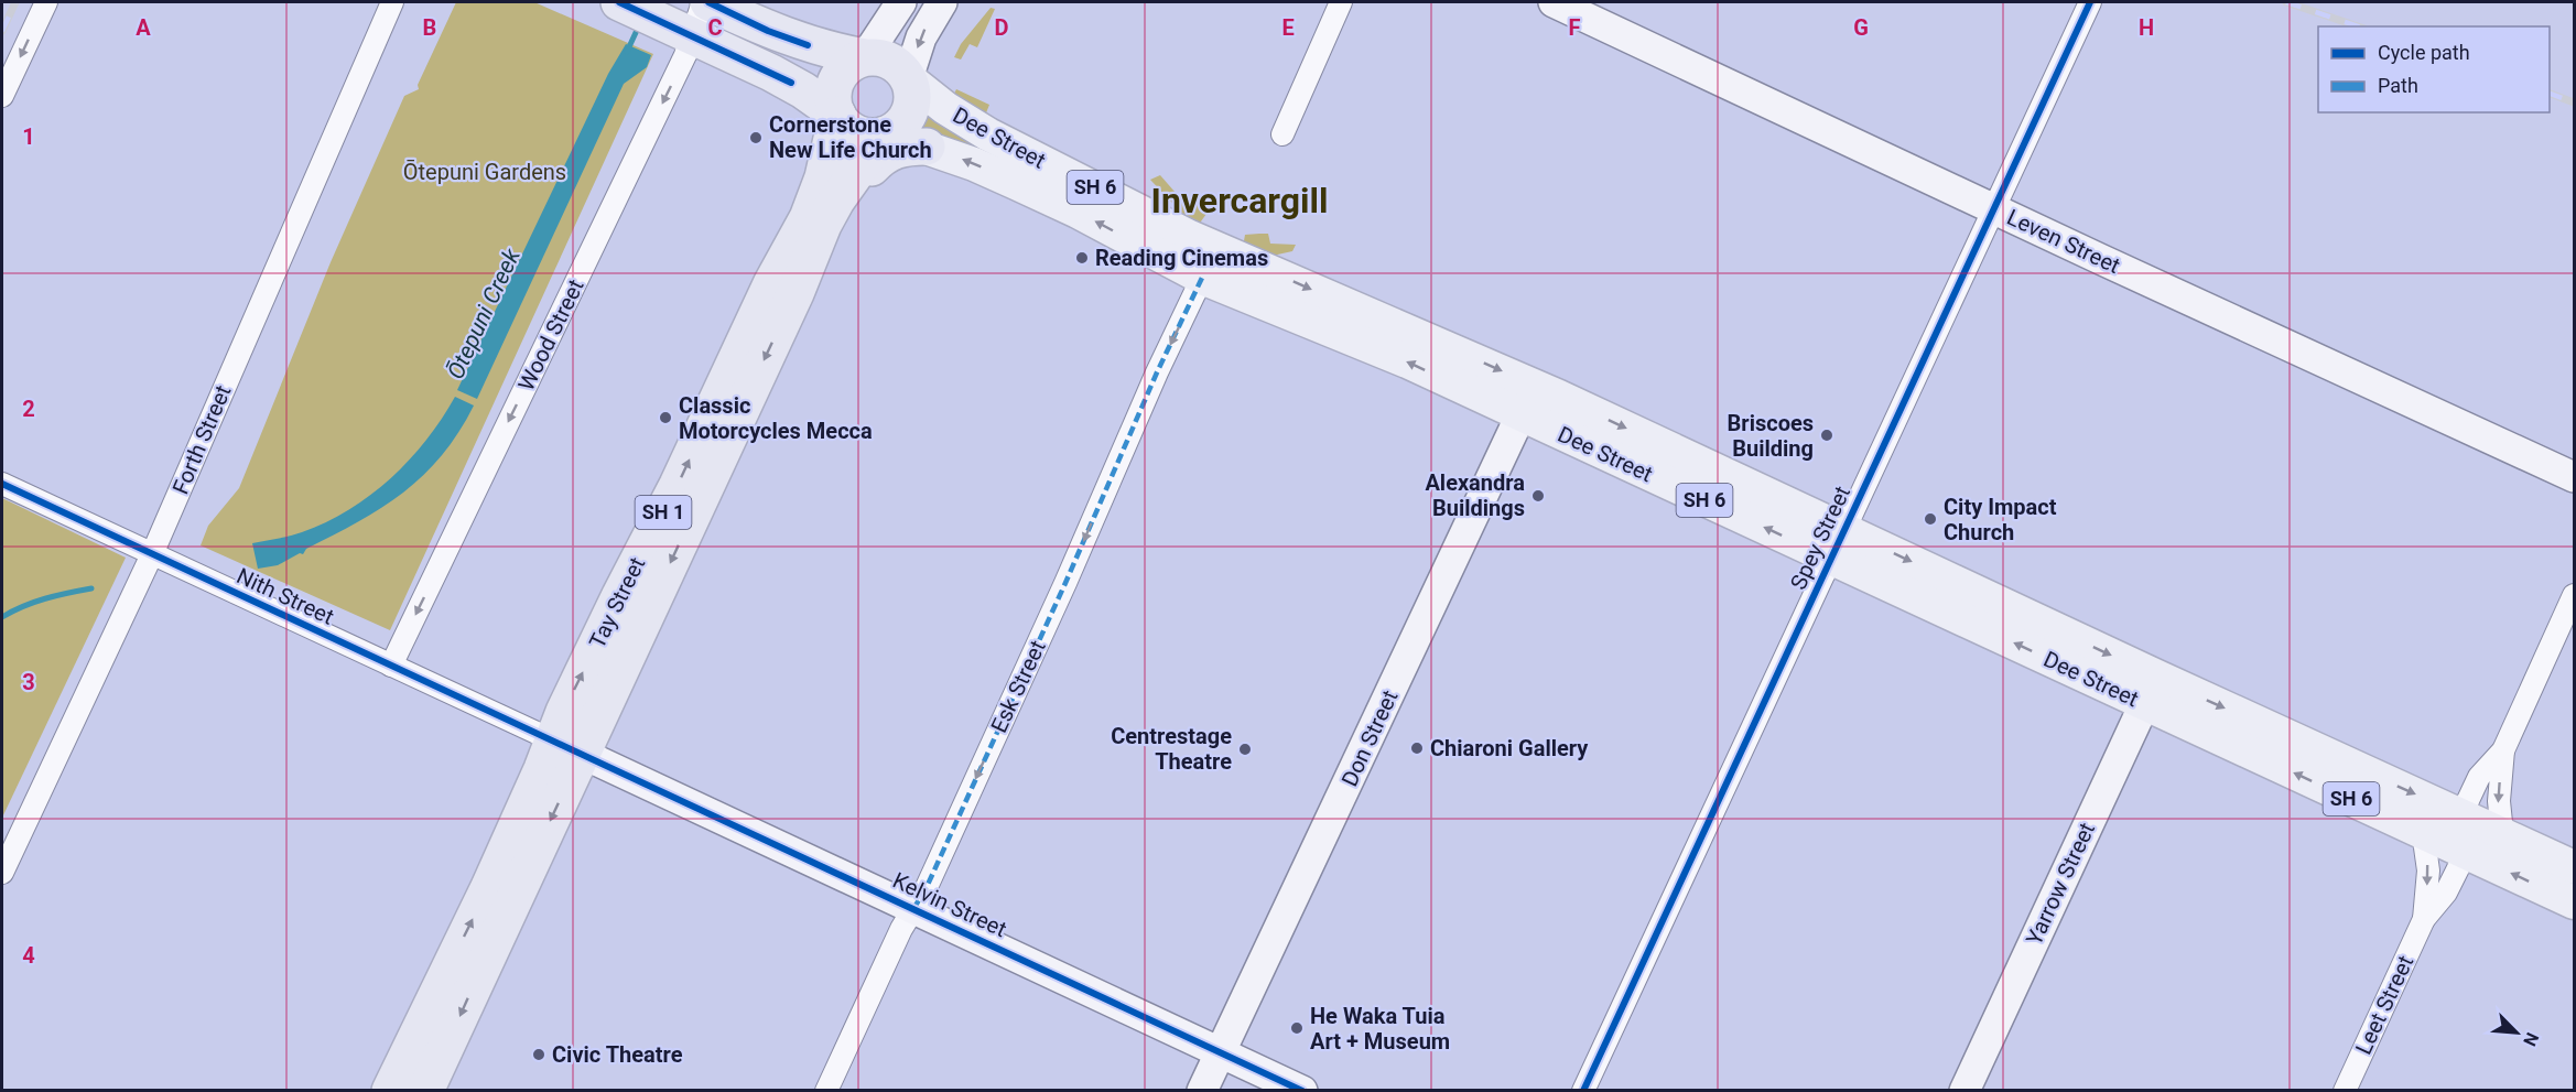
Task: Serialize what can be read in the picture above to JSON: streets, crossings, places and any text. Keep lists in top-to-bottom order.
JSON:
{
  "streets": {
    "highway": ["SH 1", "Tay Street"],
    "main road": ["Dee Street", "SH 6"],
    "street": [
      "Leven Street",
      "Wood Street",
      "Forth Street",
      "Spey Street",
      "Nith Street",
      "Esk Street",
      "Don Street",
      "Yarrow Street",
      "Kelvin Street",
      "Leet Street"
    ]
  },
  "crossings": [
    ["Dee Street", "SH 1"],
    ["Dee Street", "Spey Street"],
    ["Dee Street", "Tay Street"],
    ["Dee Street", "Esk Street"],
    ["Dee Street", "Don Street"],
    ["Dee Street", "Yarrow Street"],
    ["Dee Street", "Leet Street"],
    ["Leven Street", "Spey Street"],
    ["Wood Street", "Nith Street"],
    ["Forth Street", "Nith Street"],
    ["SH 1", "Tay Street"],
    ["Nith Street", "Tay Street"],
    ["Nith Street", "Kelvin Street"],
    ["Tay Street", "Kelvin Street"],
    ["Esk Street", "Kelvin Street"],
    ["Don Street", "Kelvin Street"]
  ],
  "one_way": ["Wood Street", "Esk Street"],
  "districts": ["Invercargill"],
  "water": ["Ōtepuni Creek"],
  "parks": ["Ōtepuni Gardens"],
  "places": [
    "Cornerstone New Life Church",
    "Reading Cinemas",
    "Classic Motorcycles Mecca",
    "Briscoes Building",
    "Alexandra Buildings",
    "City Impact Church",
    "Chiaroni Gallery",
    "Centrestage Theatre",
    "He Waka Tuia Art + Museum",
    "Civic Theatre"
  ],
  "legend": ["Cycle path", "Path"],
  "north": "bottom right",
  "grid": {
    "columns": [
      "A",
      "B",
      "C",
      "D",
      "E",
      "F",
      "G",
      "H"
    ],
    "rows": [
      "1",
      "2",
      "3",
      "4"
    ]
  }
}
